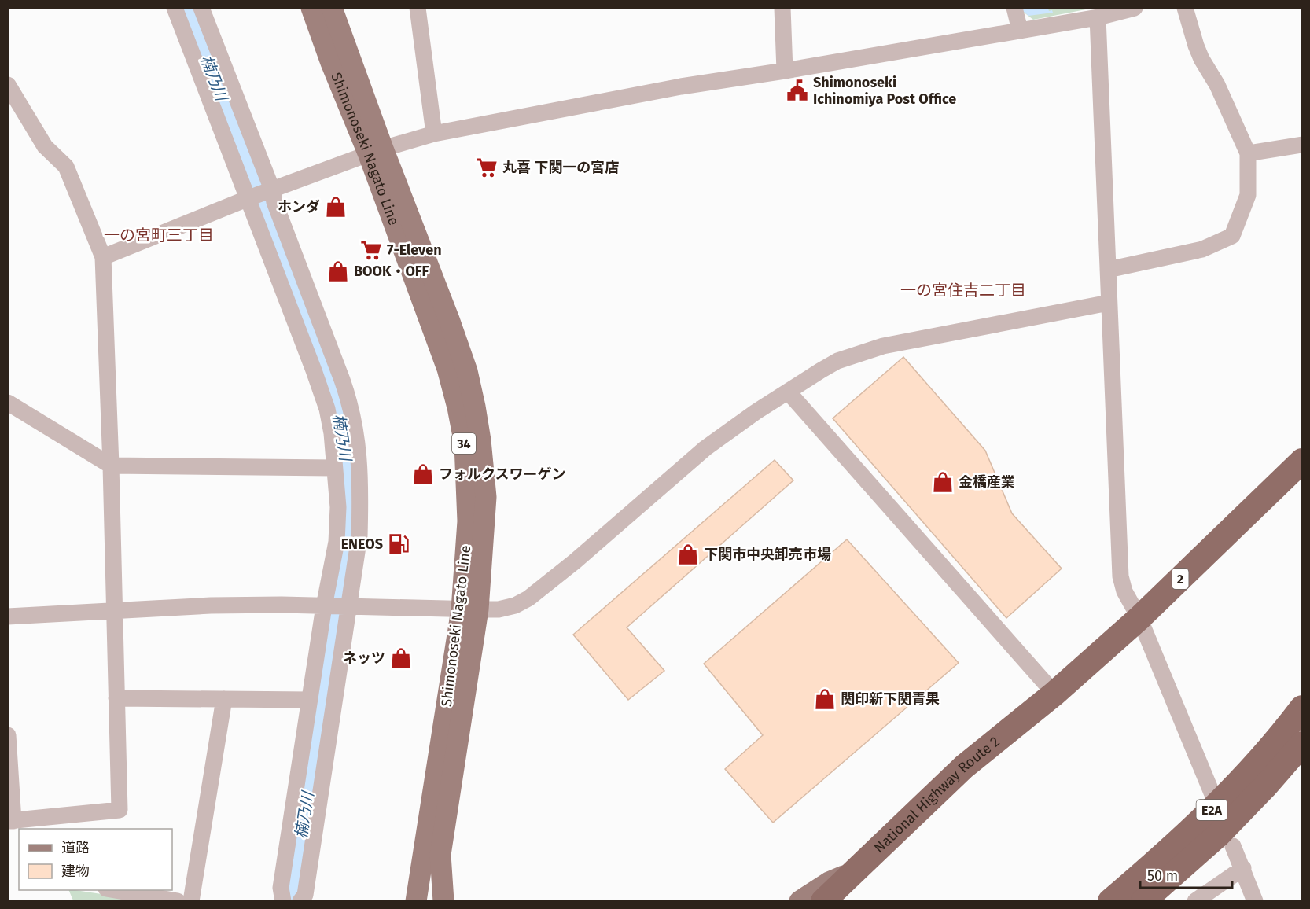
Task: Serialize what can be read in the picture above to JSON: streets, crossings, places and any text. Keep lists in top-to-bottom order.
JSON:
{
  "streets": {
    "highway": ["2", "National Highway Route 2", "E2A"],
    "main road": ["Shimonoseki Nagato Line", "34"]
  },
  "districts": ["一の宮町三丁目", "一の宮住吉二丁目"],
  "water": ["楠乃川"],
  "places": {
    "public building": ["Shimonoseki Ichinomiya Post Office"],
    "supermarket": ["丸喜 下関一の宮店", "7-Eleven"],
    "shop": [
      "ホンダ",
      "BOOK・OFF",
      "フォルクスワーゲン",
      "金橋産業",
      "下関市中央卸売市場",
      "ネッツ",
      "関印新下関青果"
    ],
    "fuel station": ["ENEOS"]
  },
  "legend": ["道路", "建物"],
  "scale_bar": "50 m"
}
